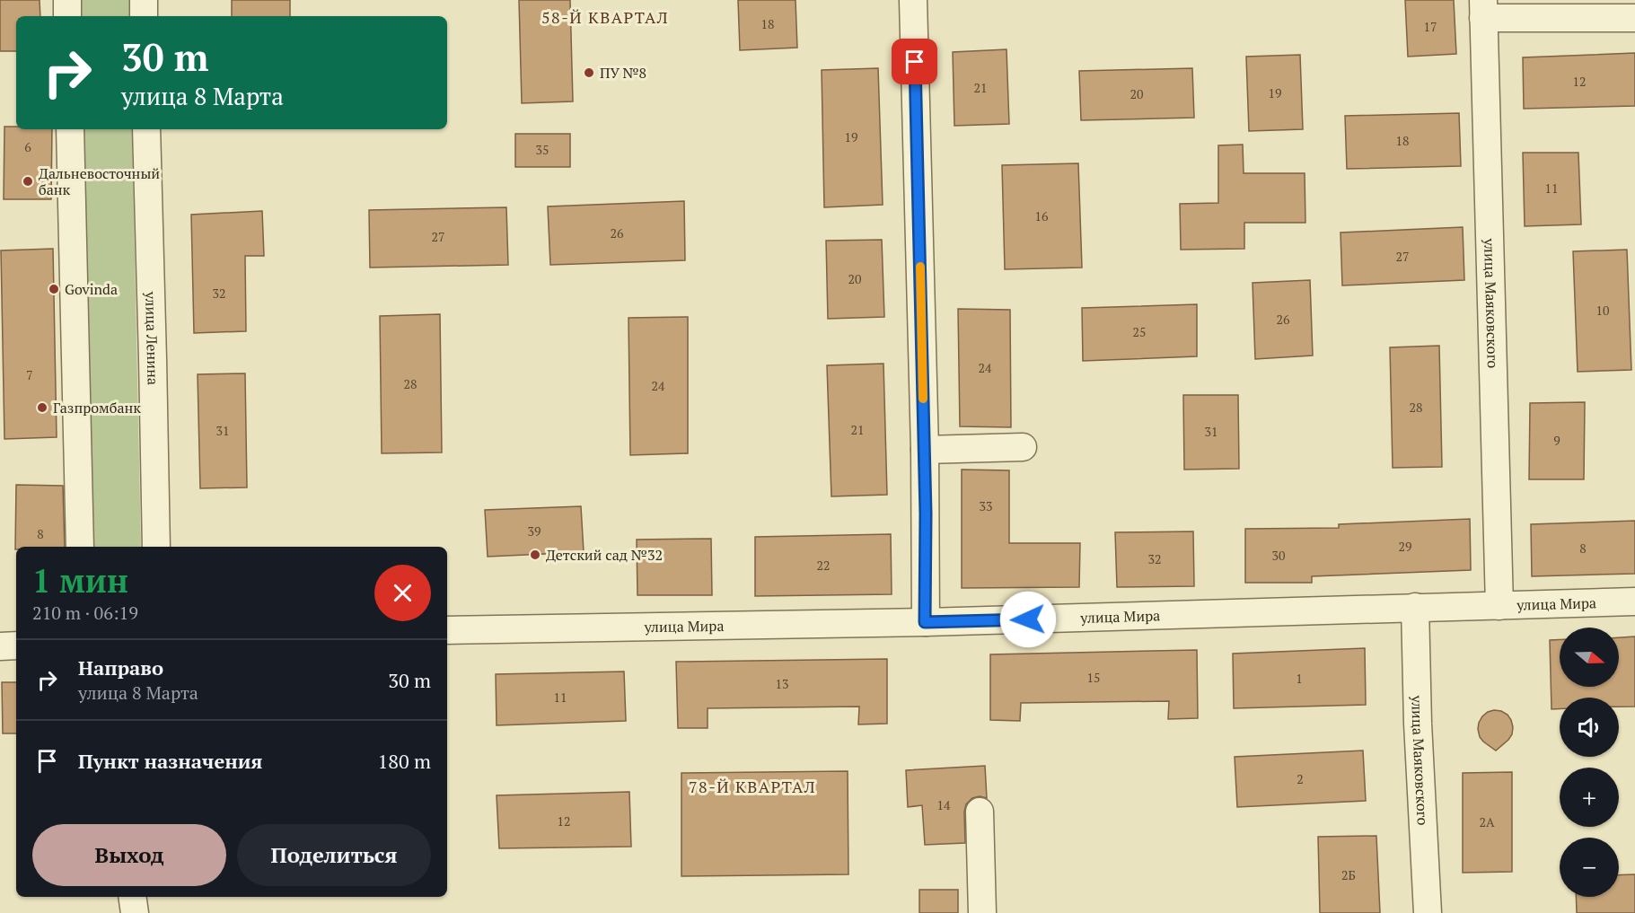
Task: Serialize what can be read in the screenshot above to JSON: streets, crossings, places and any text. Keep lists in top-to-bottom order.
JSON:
{
  "streets": {
    "street": ["улица Маяковского", "улица Ленина", "улица Мира"]
  },
  "crossings": [
    ["улица Маяковского", "улица Мира"]
  ],
  "districts": ["58-Й КВАРТАЛ", "78-Й КВАРТАЛ"],
  "places": [
    "ПУ №8",
    "Дальневосточный банк",
    "Govinda",
    "Газпромбанк",
    "Детский сад №32"
  ],
  "house_numbers": [
    "18",
    "17",
    "12",
    "21",
    "19",
    "20",
    "19",
    "18",
    "6",
    "35",
    "11",
    "16",
    "26",
    "27",
    "27",
    "20",
    "32",
    "10",
    "26",
    "25",
    "24",
    "7",
    "28",
    "24",
    "28",
    "21",
    "31",
    "31",
    "9",
    "33",
    "39",
    "8",
    "29",
    "8",
    "30",
    "32",
    "22",
    "15",
    "1",
    "13",
    "11",
    "2",
    "14",
    "12",
    "2А",
    "2Б"
  ],
  "north": "right",
  "page": {
    "turn": ["30 m", "улица 8 Марта"],
    "heading": ["1 мин", "210 m · 06:19"],
    "map_buttons": ["+", "−"],
    "list": [
      {
        "name": "Направо",
        "note": "улица 8 Марта",
        "value": "30 m"
      },
      {
        "name": "Пункт назначения",
        "value": "180 m"
      }
    ],
    "buttons": ["Выход", "Поделиться"]
  }
}
